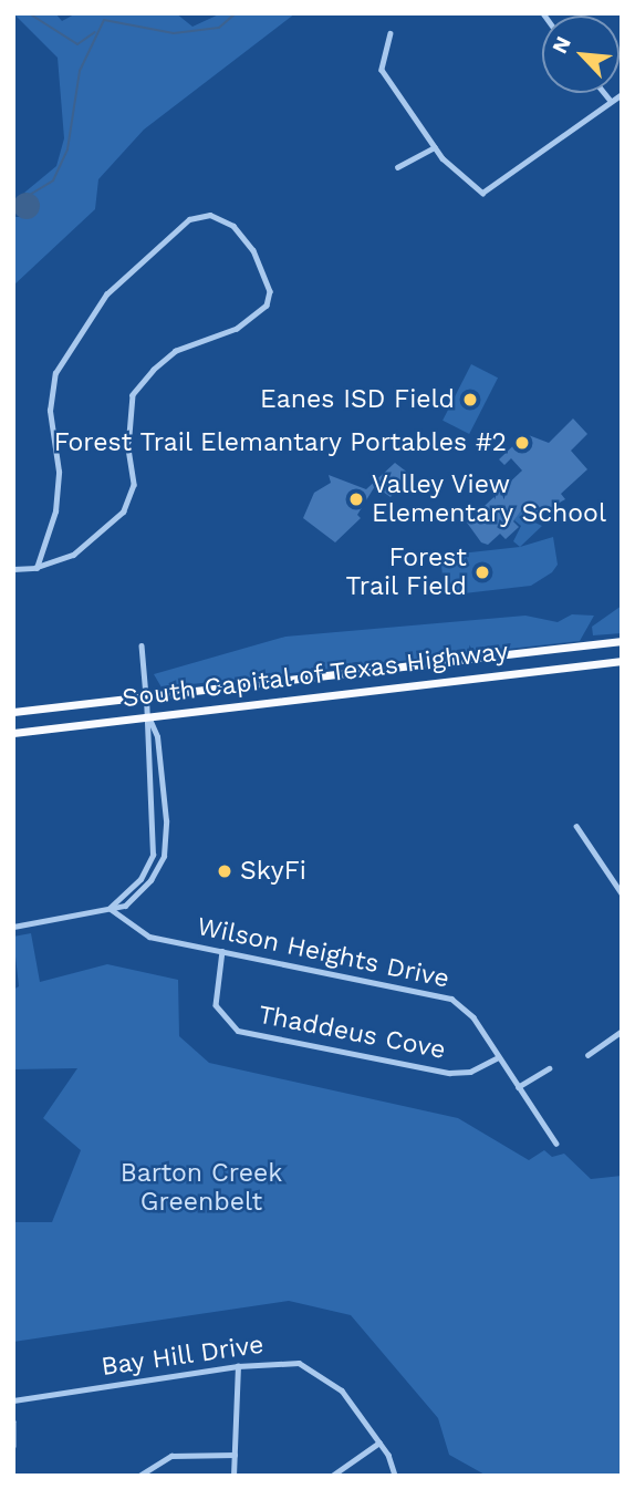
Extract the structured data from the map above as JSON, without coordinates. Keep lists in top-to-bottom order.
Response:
{
  "streets": {
    "highway": ["South Capital of Texas Highway"],
    "street": ["Wilson Heights Drive", "Thaddeus Cove", "Bay Hill Drive"]
  },
  "crossings": [
    ["Wilson Heights Drive", "Thaddeus Cove"]
  ],
  "parks": ["Barton Creek Greenbelt"],
  "places": [
    "Eanes ISD Field",
    "Forest Trail Elemantary Portables #2",
    "Valley View Elementary School",
    "Forest Trail Field",
    "SkyFi"
  ],
  "north": "top left"
}
